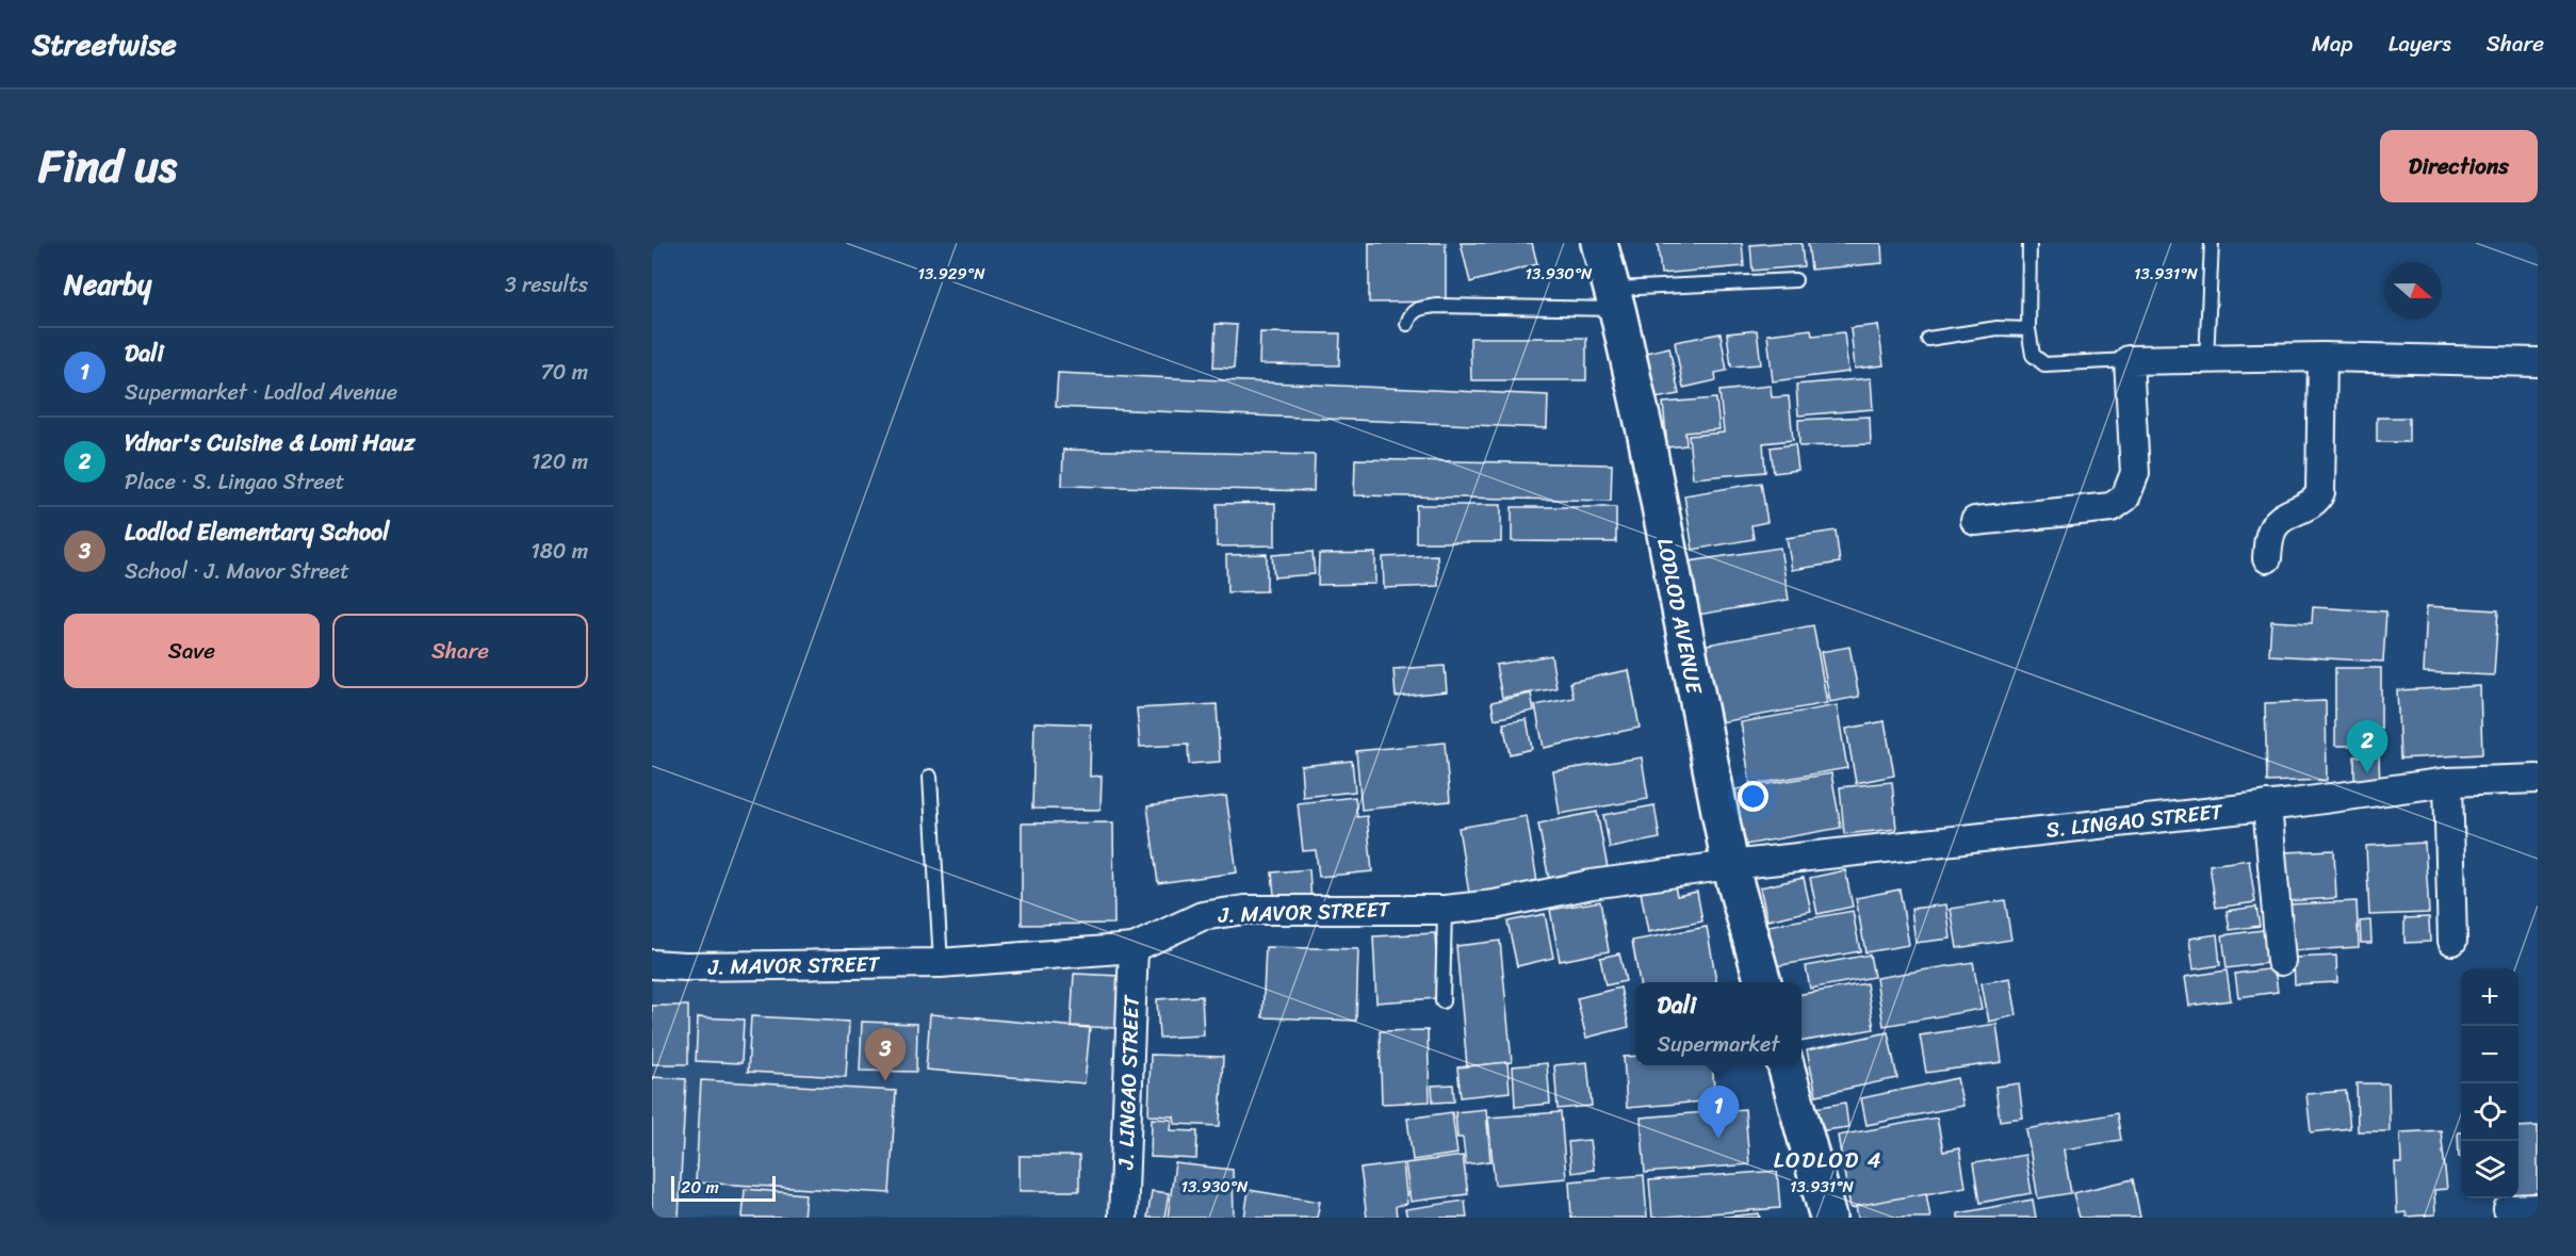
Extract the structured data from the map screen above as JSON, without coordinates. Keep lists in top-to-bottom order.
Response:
{
  "streets": {
    "main road": ["LODLOD AVENUE"],
    "street": ["S. LINGAO STREET", "J. MAVOR STREET", "J. LINGAO STREET"]
  },
  "crossings": [
    ["LODLOD AVENUE", "S. LINGAO STREET"],
    ["LODLOD AVENUE", "J. MAVOR STREET"],
    ["S. LINGAO STREET", "J. MAVOR STREET"],
    ["J. MAVOR STREET", "J. LINGAO STREET"]
  ],
  "districts": ["LODLOD 4"],
  "scale_bar": "20 m",
  "north": "right",
  "page": {
    "header": "Streetwise",
    "nav": ["Map", "Layers", "Share"],
    "title": "Find us",
    "buttons": [
      "Directions",
      ["Save", "Share"]
    ],
    "heading": ["Nearby", "3 results"],
    "list": [
      {
        "mark": "1",
        "name": "Dali",
        "note": "Supermarket · Lodlod Avenue",
        "value": "70 m"
      },
      {
        "mark": "2",
        "name": "Ydnar's Cuisine & Lomi Hauz",
        "note": "Place · S. Lingao Street",
        "value": "120 m"
      },
      {
        "mark": "3",
        "name": "Lodlod Elementary School",
        "note": "School · J. Mavor Street",
        "value": "180 m"
      }
    ],
    "pins": ["2", "3", "1"],
    "map_buttons": ["+", "−"],
    "popup": ["Dali", "Supermarket"],
    "scale": "20 m"
  },
  "coordinates": ["13.929°N", "13.930°N", "13.931°N"]
}
